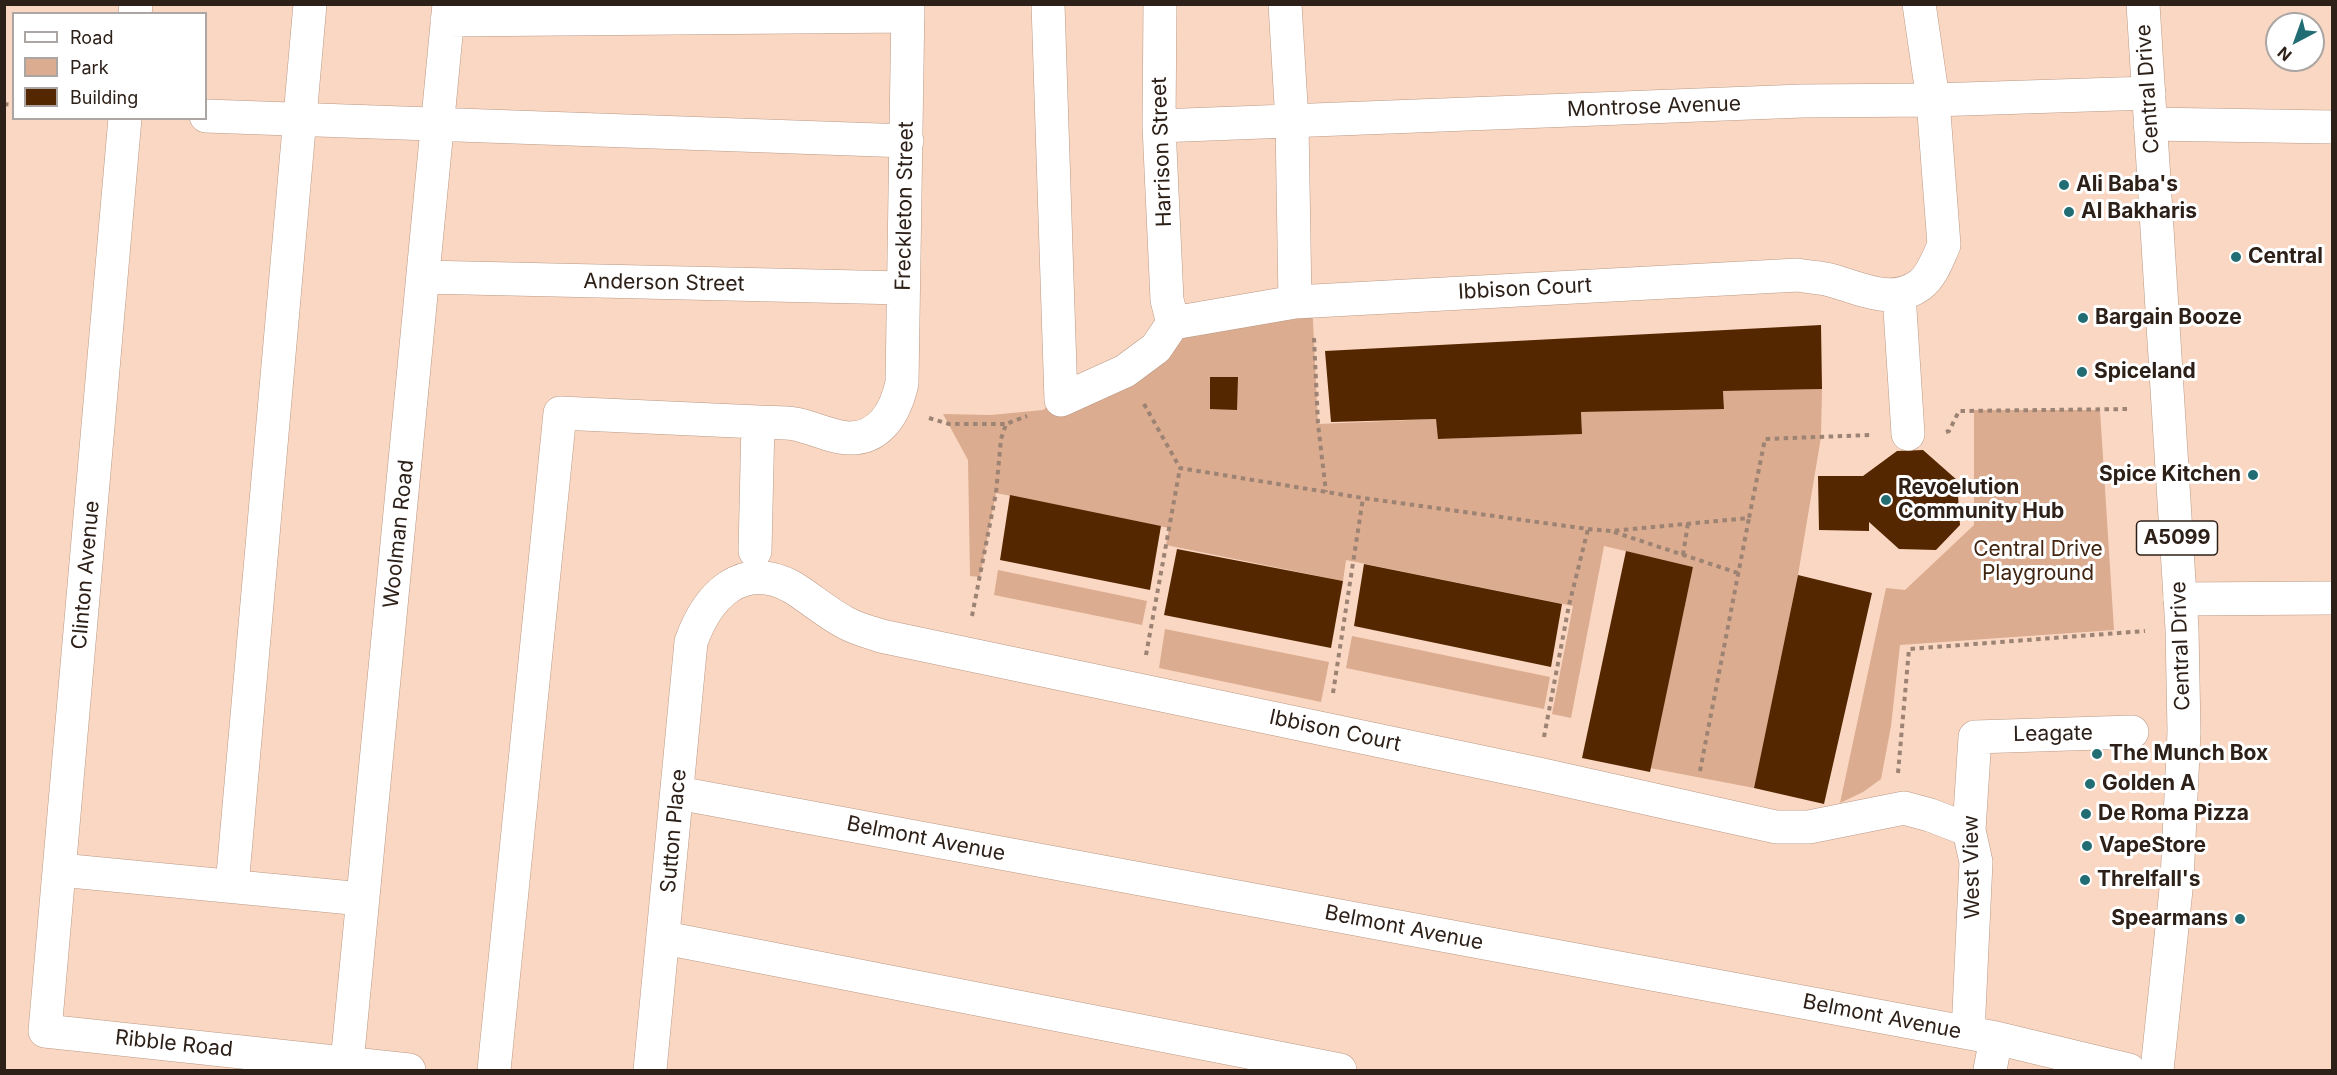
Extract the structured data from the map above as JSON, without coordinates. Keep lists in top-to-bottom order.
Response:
{
  "streets": {
    "street": [
      "Central Drive",
      "Montrose Avenue",
      "Harrison Street",
      "Freckleton Street",
      "Anderson Street",
      "Ibbison Court",
      "Woolman Road",
      "A5099",
      "Clinton Avenue",
      "Leagate",
      "Sutton Place",
      "Belmont Avenue",
      "West View",
      "Ribble Road"
    ]
  },
  "crossings": [
    ["Central Drive", "Montrose Avenue"],
    ["Montrose Avenue", "Harrison Street"],
    ["Harrison Street", "Ibbison Court"],
    ["Freckleton Street", "Anderson Street"],
    ["Anderson Street", "Woolman Road"],
    ["Ibbison Court", "Sutton Place"],
    ["Ibbison Court", "West View"],
    ["Woolman Road", "Ribble Road"],
    ["Clinton Avenue", "Ribble Road"],
    ["Leagate", "West View"],
    ["Sutton Place", "Belmont Avenue"],
    ["Belmont Avenue", "West View"]
  ],
  "parks": ["Central Drive Playground"],
  "places": [
    "Ali Baba's",
    "Al Bakharis",
    "Central",
    "Bargain Booze",
    "Spiceland",
    "Spice Kitchen",
    "Revoelution Community Hub",
    "The Munch Box",
    "Golden A",
    "De Roma Pizza",
    "VapeStore",
    "Threlfall's",
    "Spearmans"
  ],
  "legend": ["Road", "Park", "Building"],
  "north": "bottom left"
}
